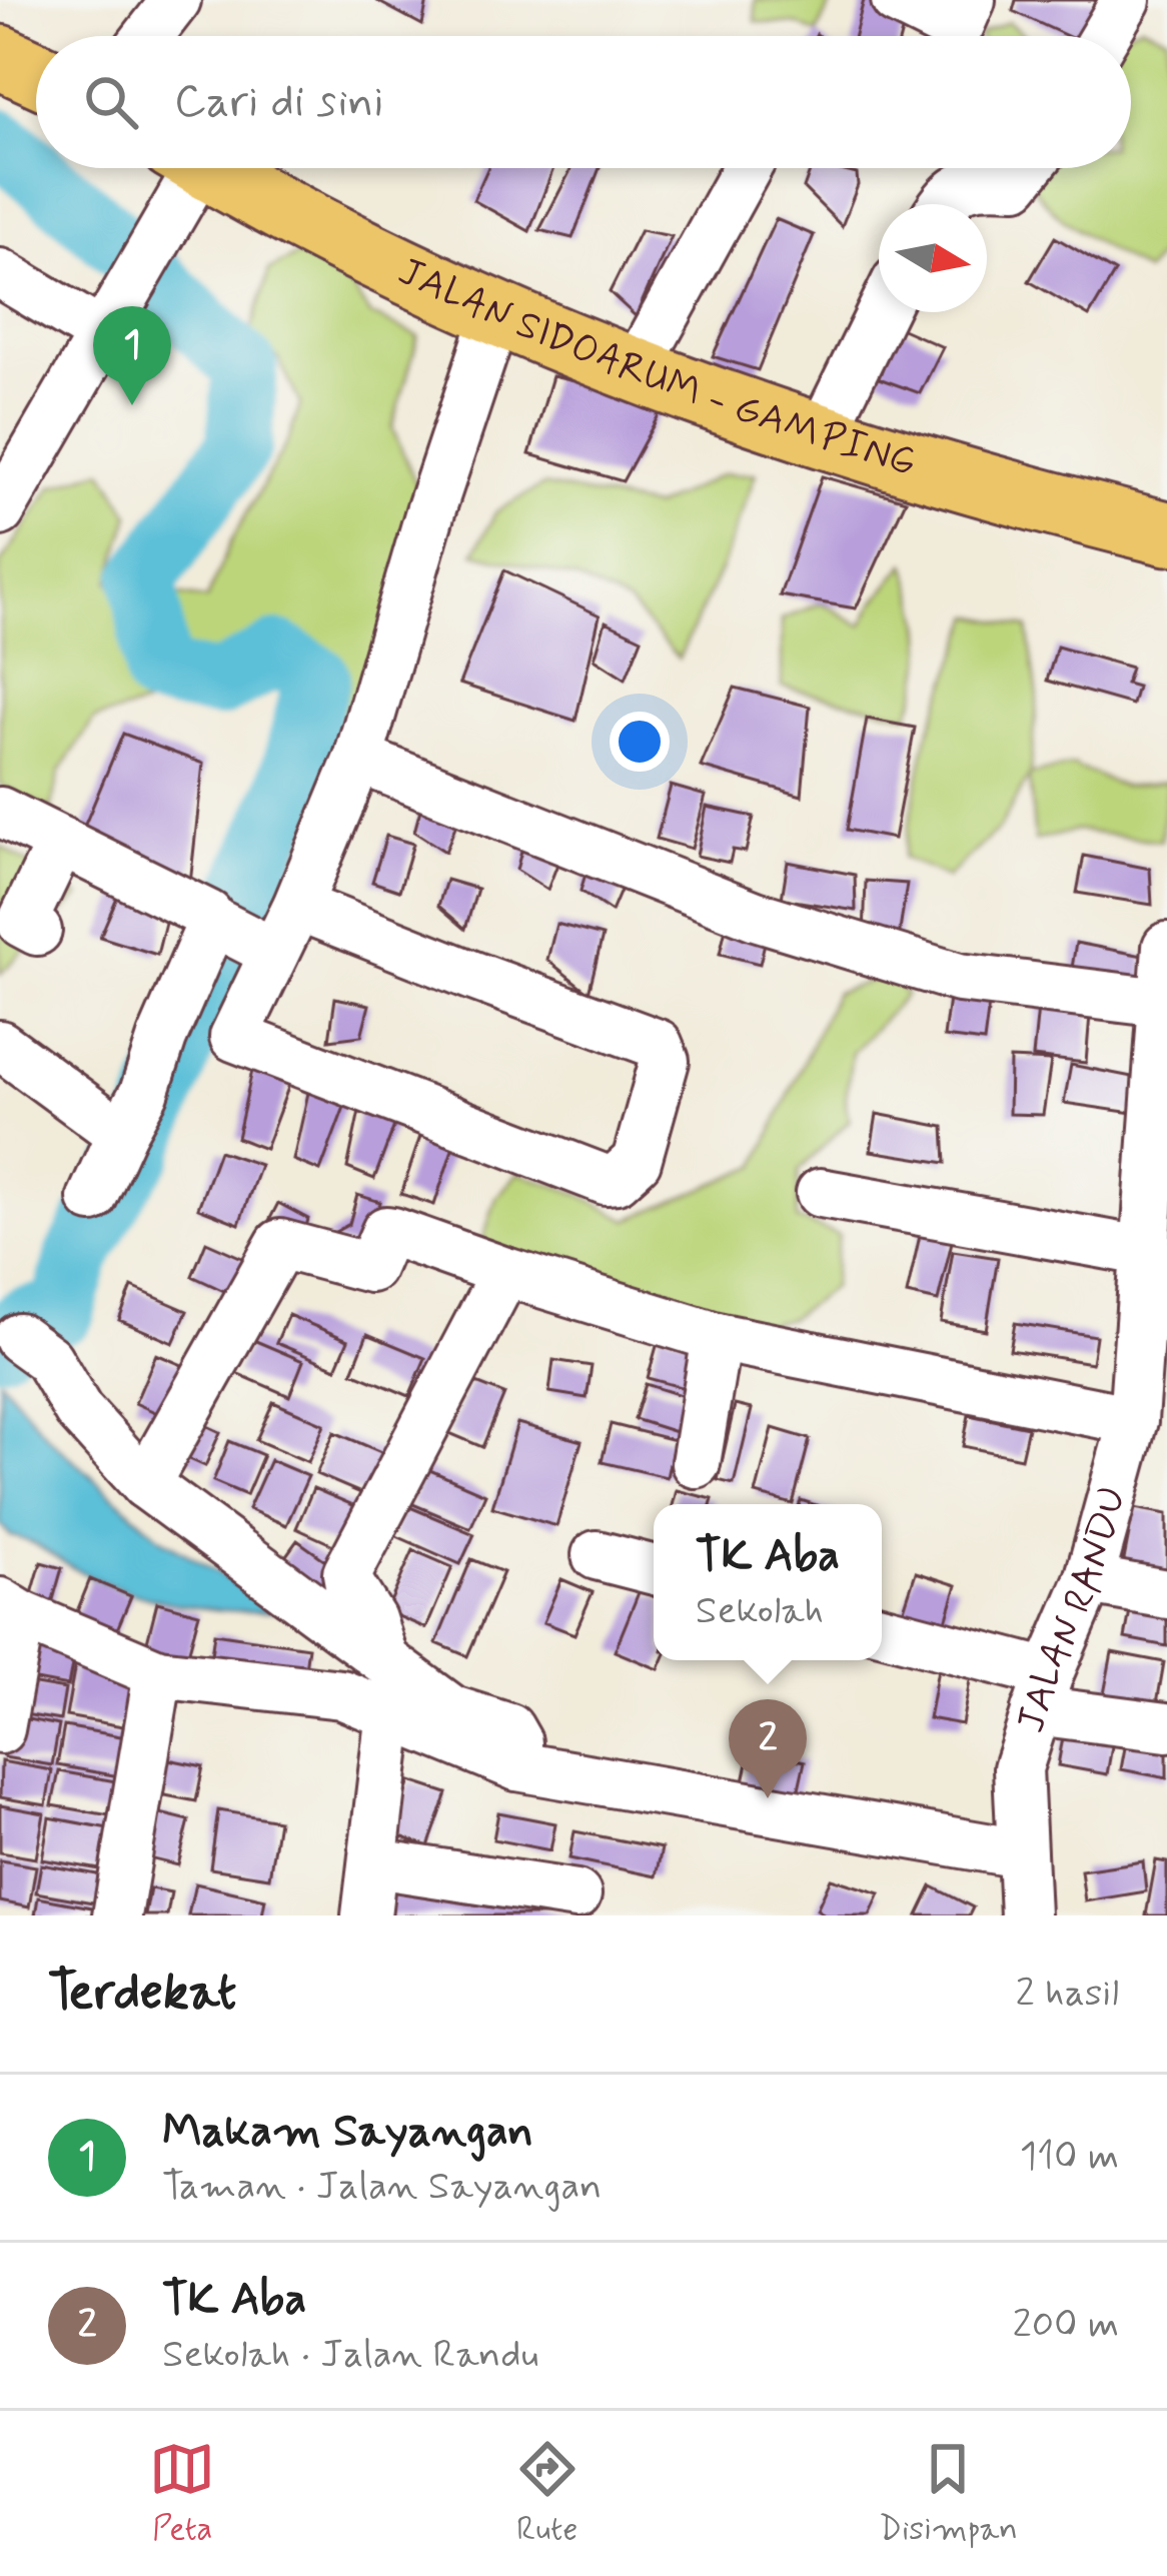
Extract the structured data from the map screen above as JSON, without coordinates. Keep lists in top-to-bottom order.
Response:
{
  "streets": {
    "main road": ["JALAN SIDOARUM - GAMPING"],
    "street": ["JALAN RANDU"]
  },
  "north": "right",
  "page": {
    "search": "Cari di sini",
    "pins": ["1", "2"],
    "popup": ["TK Aba", "Sekolah"],
    "heading": ["Terdekat", "2 hasil"],
    "list": [
      {
        "mark": "1",
        "name": "Makam Sayangan",
        "note": "Taman · Jalan Sayangan",
        "value": "110 m"
      },
      {
        "mark": "2",
        "name": "TK Aba",
        "note": "Sekolah · Jalan Randu",
        "value": "200 m"
      }
    ],
    "nav": ["Peta", "Rute", "Disimpan"]
  }
}
